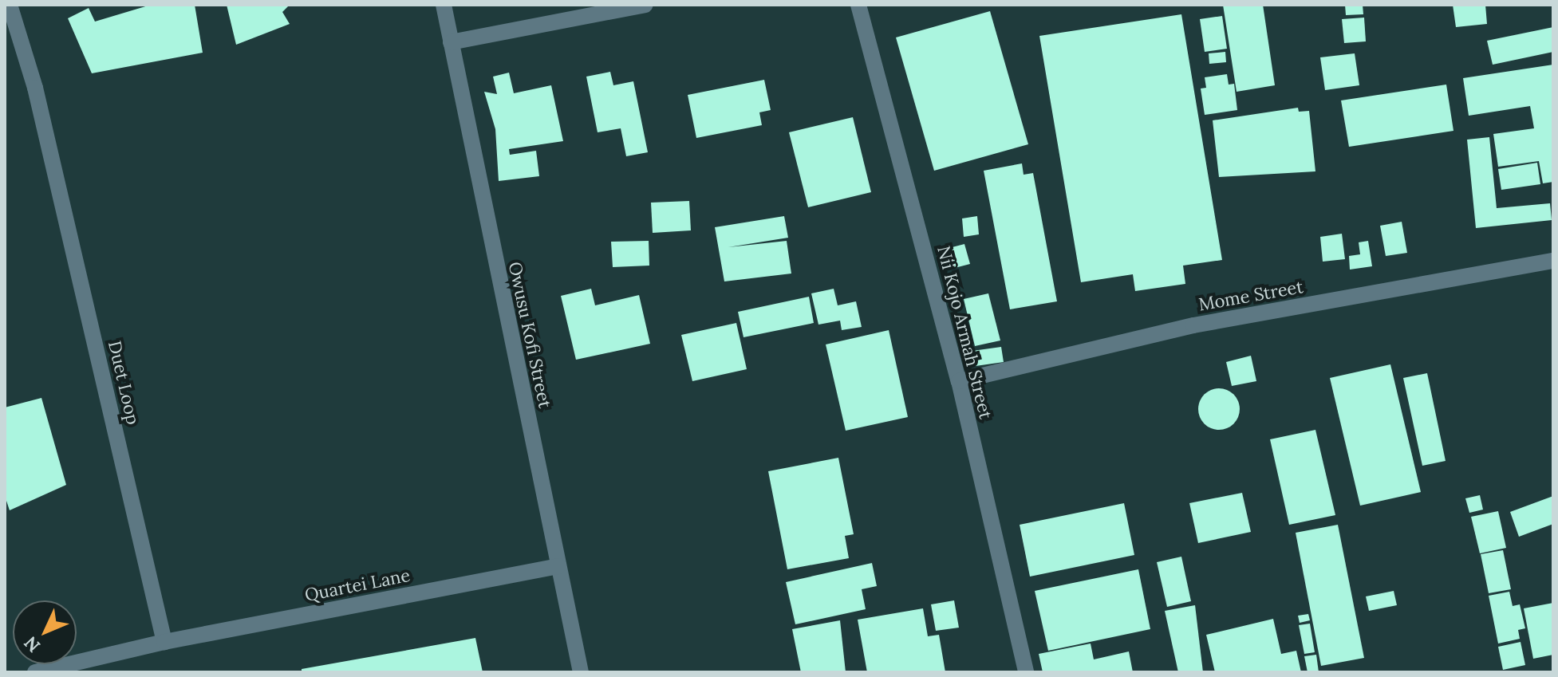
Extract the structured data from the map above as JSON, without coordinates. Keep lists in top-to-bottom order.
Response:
{
  "streets": {
    "street": [
      "Mome Street",
      "Nii Kojo Armah Street",
      "Owusu Kofi Street",
      "Duet Loop",
      "Quartei Lane"
    ]
  },
  "crossings": [
    ["Mome Street", "Nii Kojo Armah Street"],
    ["Owusu Kofi Street", "Quartei Lane"],
    ["Duet Loop", "Quartei Lane"]
  ],
  "north": "bottom left"
}
